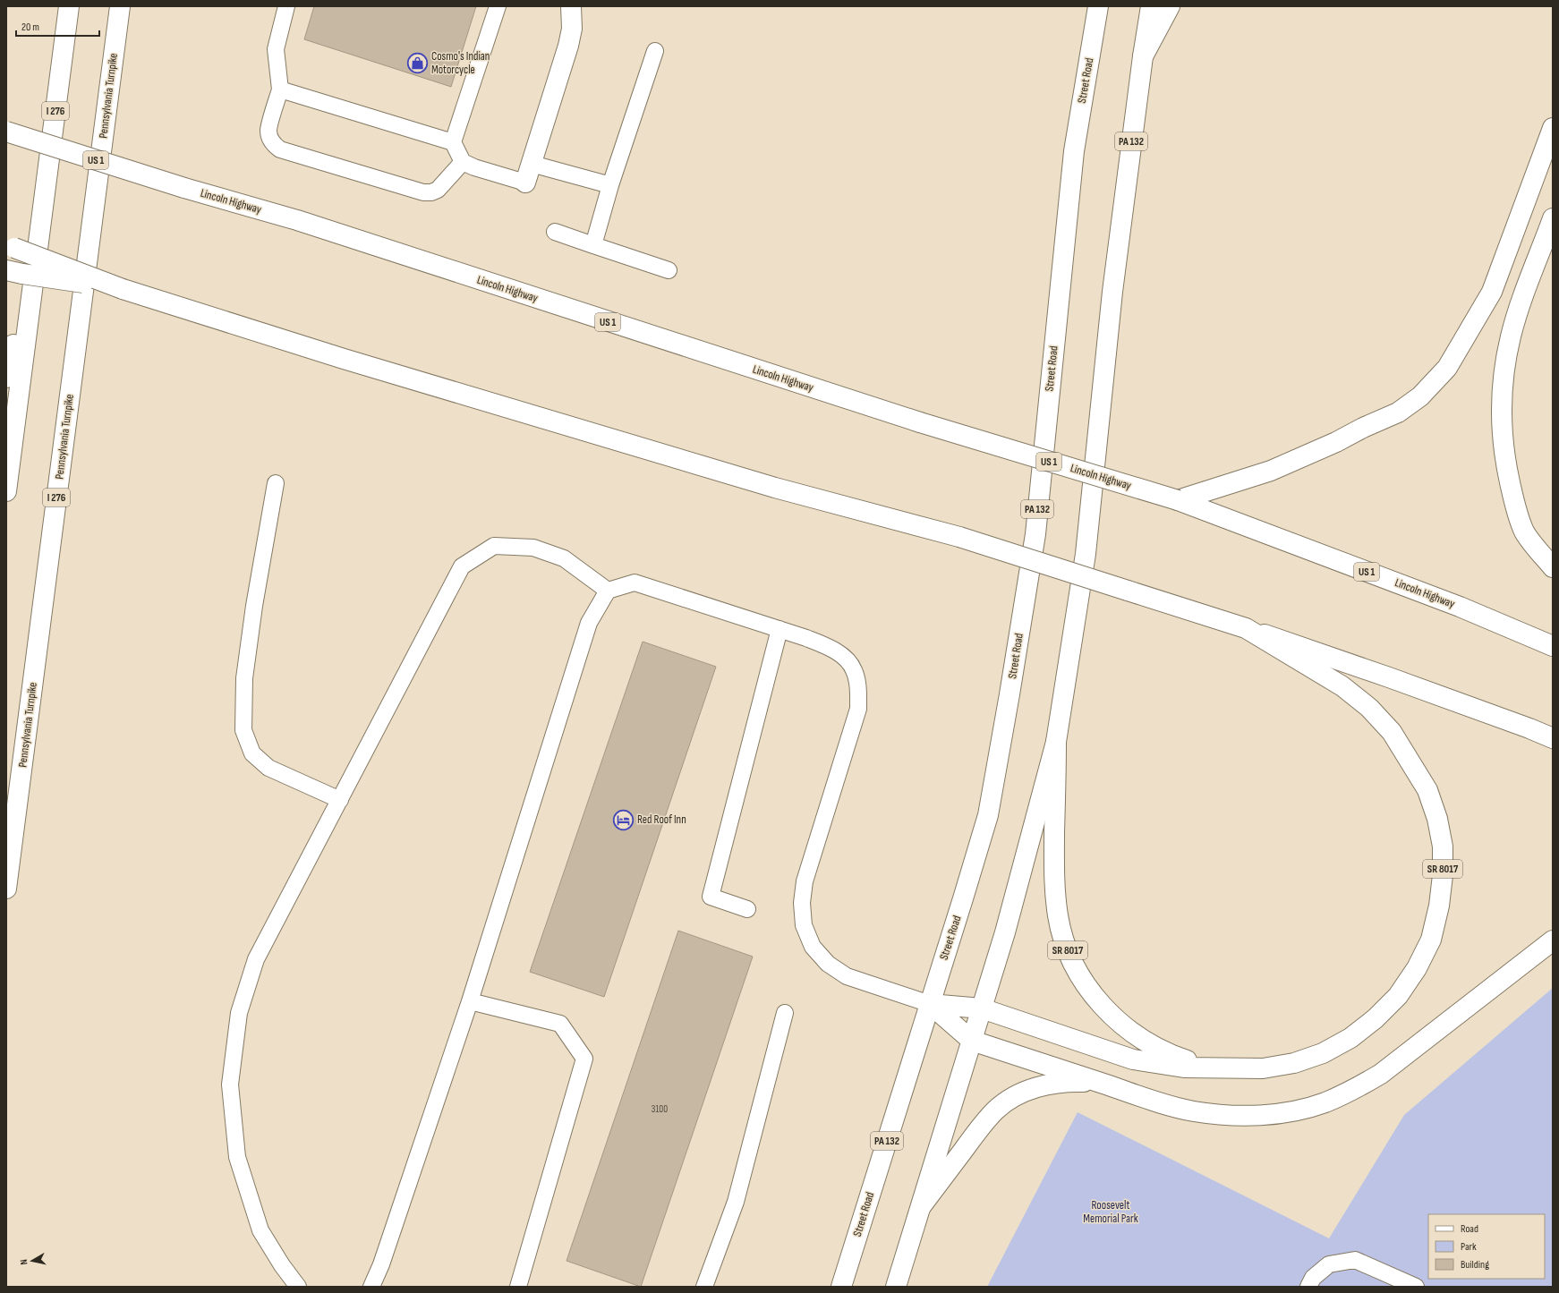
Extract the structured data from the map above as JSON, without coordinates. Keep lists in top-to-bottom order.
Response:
{
  "streets": {
    "main road": [
      "Street Road",
      "Pennsylvania Turnpike",
      "I 276",
      "PA 132",
      "US 1",
      "Lincoln Highway",
      "SR 8017"
    ]
  },
  "crossings": [
    ["PA 132", "SR 8017"]
  ],
  "parks": ["Roosevelt Memorial Park"],
  "places": {
    "shop": ["Cosmo's Indian Motorcycle"],
    "hotel": ["Red Roof Inn"]
  },
  "house_numbers": ["3100"],
  "legend": ["Road", "Park", "Building"],
  "scale_bar": "20 m",
  "north": "left"
}
